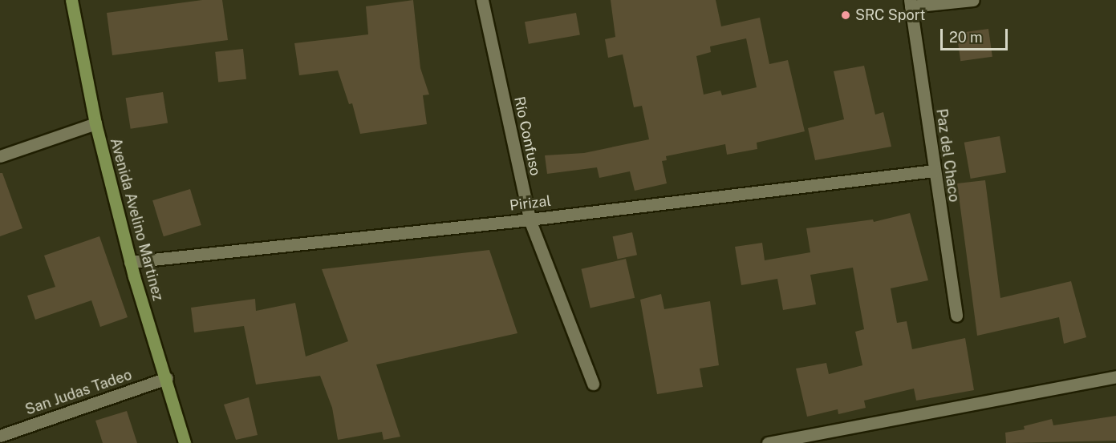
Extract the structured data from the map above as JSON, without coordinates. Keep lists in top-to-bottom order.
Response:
{
  "streets": {
    "main road": ["Avenida Avelino Martinez"],
    "street": [
      "Río Confuso",
      "Paz del Chaco",
      "Pirizal",
      "San Judas Tadeo"
    ]
  },
  "crossings": [
    ["Río Confuso", "Pirizal"],
    ["Paz del Chaco", "Pirizal"],
    ["Pirizal", "Avenida Avelino Martinez"],
    ["Avenida Avelino Martinez", "San Judas Tadeo"]
  ],
  "places": ["SRC Sport"],
  "scale_bar": "20 m"
}
